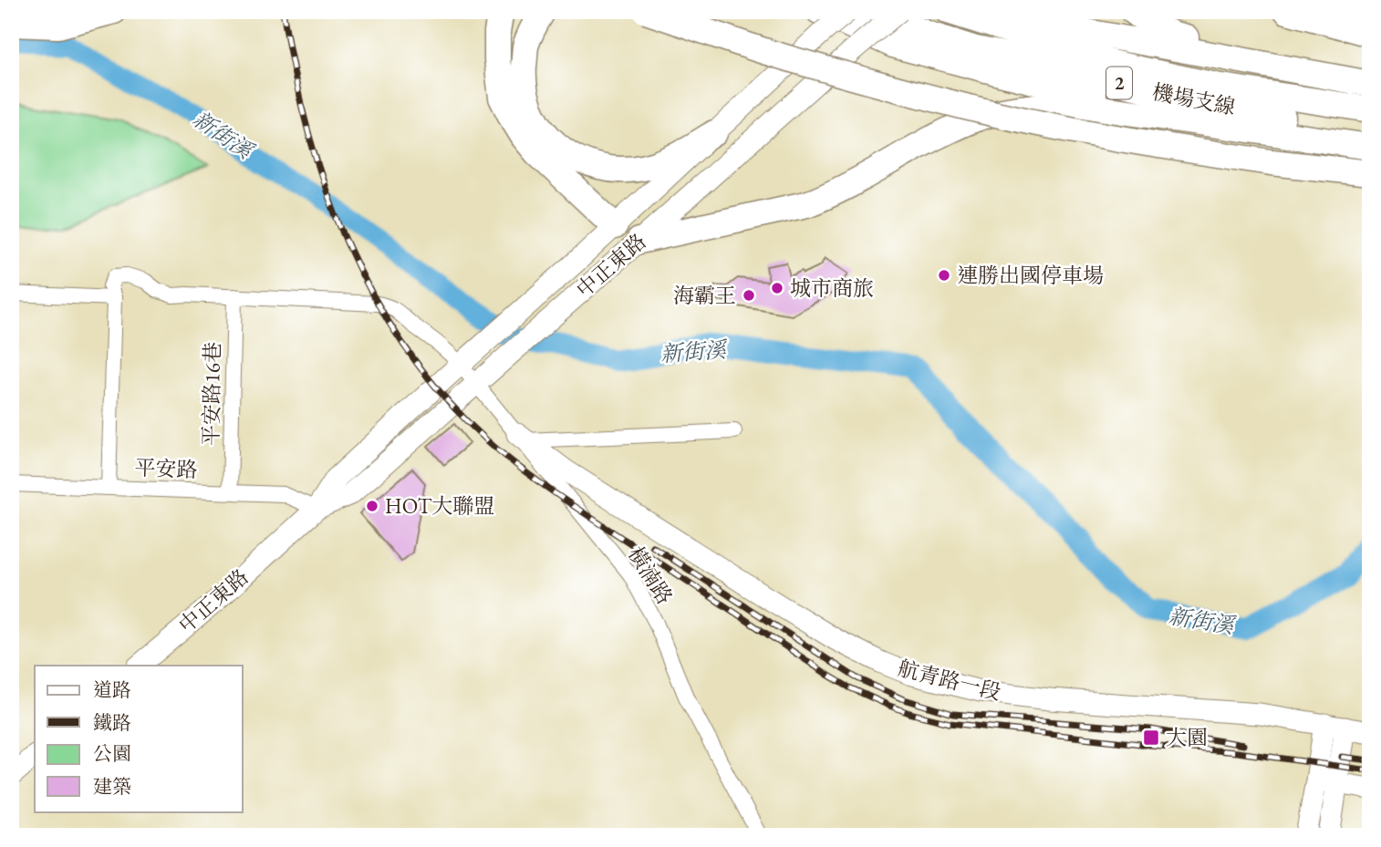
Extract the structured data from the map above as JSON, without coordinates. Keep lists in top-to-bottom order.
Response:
{
  "streets": {
    "highway": ["2", "機場支線"],
    "main road": ["中正東路", "航青路一段"],
    "street": ["平安路16巷", "平安路", "橫湳路"]
  },
  "crossings": [
    ["中正東路", "平安路"],
    ["中正東路", "橫湳路"],
    ["平安路16巷", "平安路"],
    ["平安路16巷", "橫湳路"],
    ["橫湳路", "航青路一段"]
  ],
  "water": ["新街溪"],
  "places": {
    "other": [
      "連勝出國停車場",
      "城市商旅",
      "海霸王",
      "HOT大聯盟"
    ],
    "transit": ["大園"]
  },
  "legend": [
    "道路",
    "鐵路",
    "公園",
    "建築"
  ]
}
